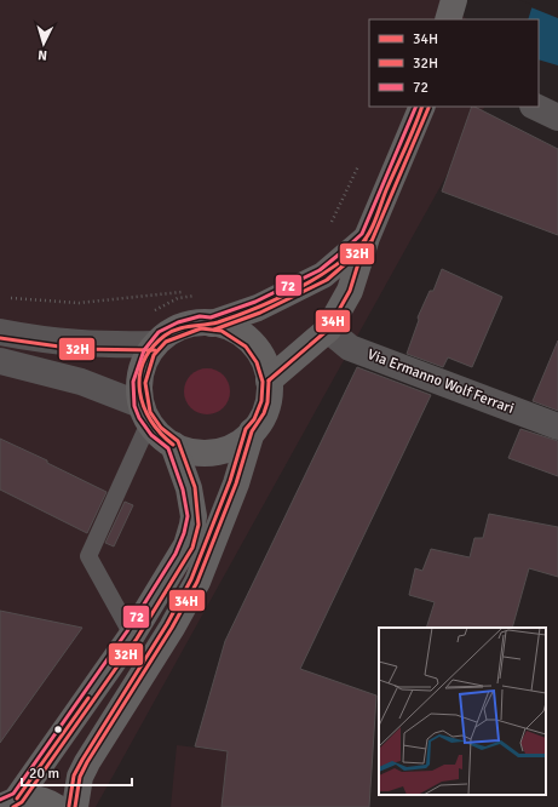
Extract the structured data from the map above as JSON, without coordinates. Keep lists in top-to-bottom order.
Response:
{
  "streets": {
    "street": ["Via Ermanno Wolf Ferrari"]
  },
  "lines": ["transit line 34H", "transit line 72", "transit line 32H"],
  "legend": ["34H", "32H", "72"],
  "scale_bar": "20 m",
  "north": "bottom"
}
